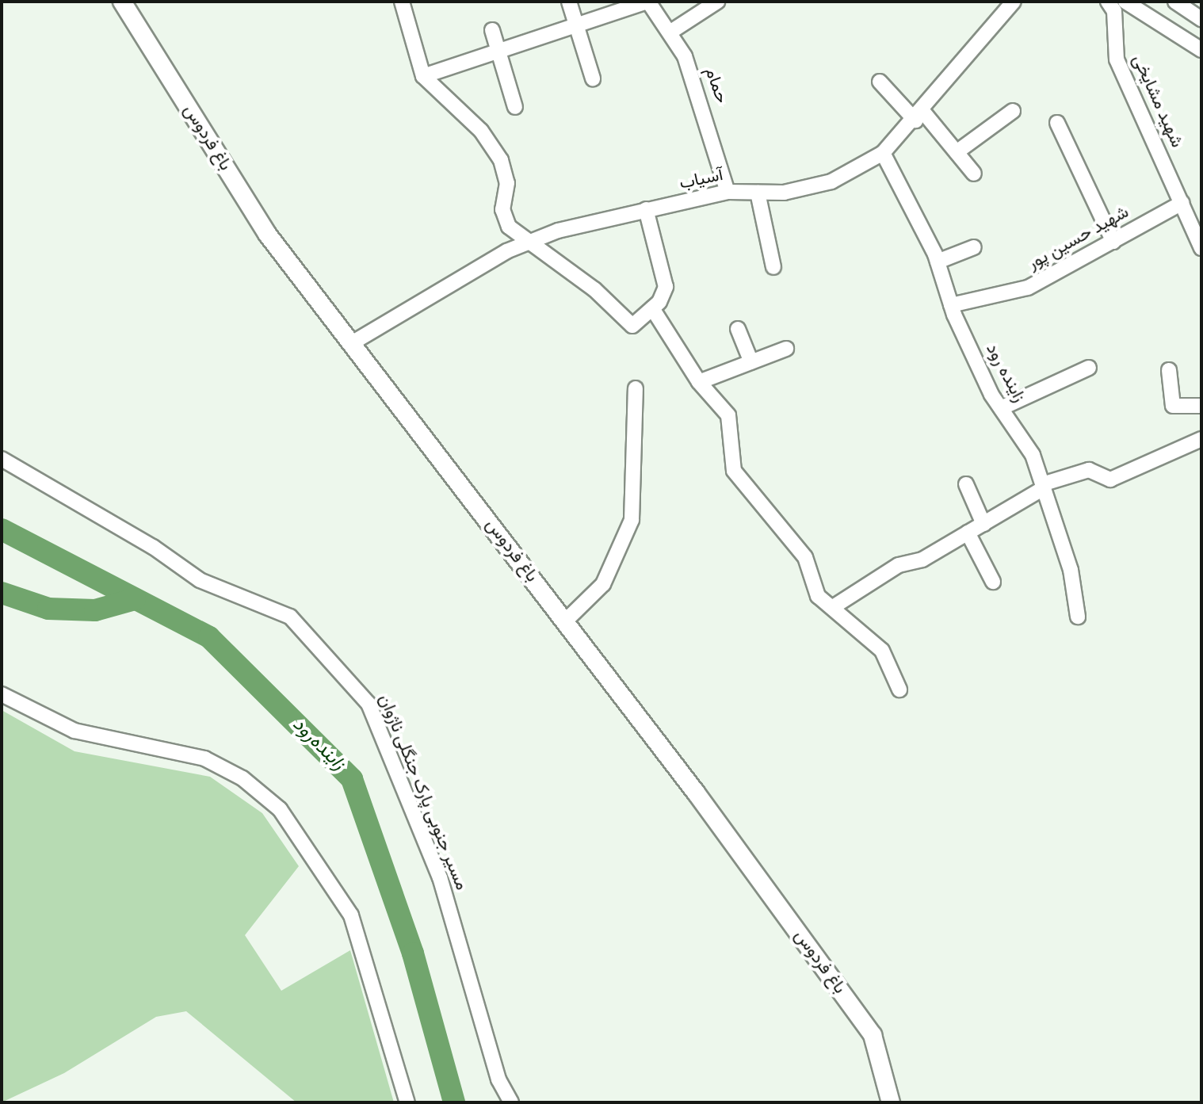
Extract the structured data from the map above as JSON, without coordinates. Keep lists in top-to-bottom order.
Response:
{
  "streets": {
    "street": [
      "حمام",
      "شهید مشایخی",
      "باغ فردوس",
      "آسیاب",
      "شهید حسین پور",
      "زاینده رود",
      "مسیر جنوبی پارک جنگلی ناژوان"
    ]
  },
  "crossings": [
    ["حمام", "آسیاب"],
    ["شهید مشایخی", "شهید حسین پور"],
    ["باغ فردوس", "آسیاب"],
    ["آسیاب", "زاینده رود"],
    ["شهید حسین پور", "زاینده رود"]
  ],
  "water": ["زاینده‌رود"]
}
